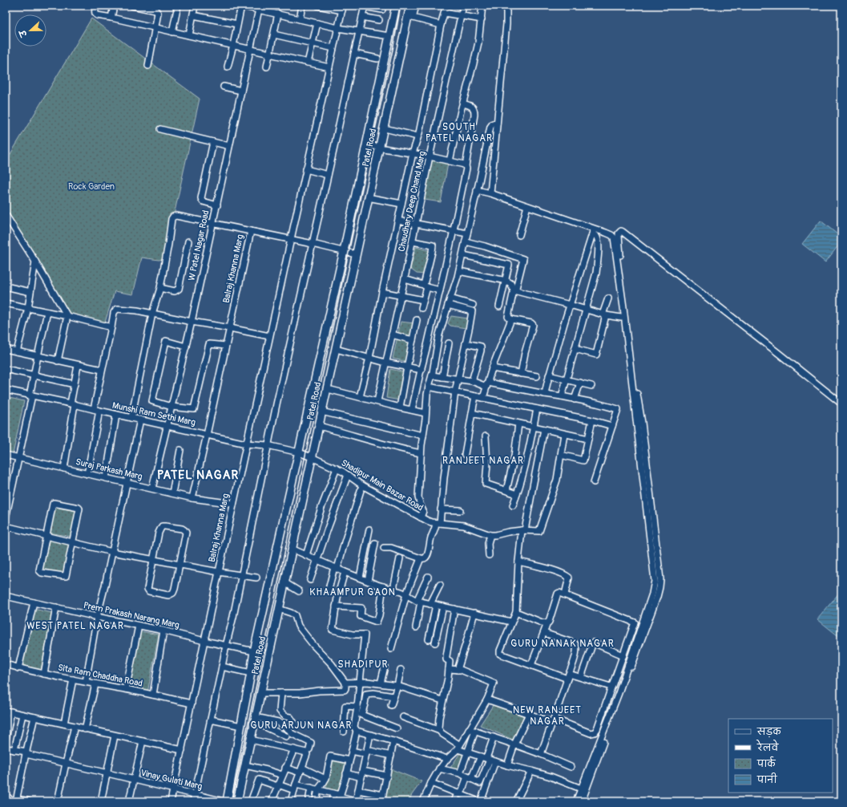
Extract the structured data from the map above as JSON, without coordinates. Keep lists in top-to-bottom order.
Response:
{
  "streets": {
    "main road": ["Patel Road"],
    "street": [
      "Chaudhary Deep Chand Marg",
      "W Patel Nagar Road",
      "Balraj Khanna Marg",
      "Munshi Ram Sethi Marg",
      "Suraj Parkash Marg",
      "Shadipur Main Bazar Road",
      "Prem Prakash Narang Marg",
      "Sita Ram Chaddha Road",
      "Vinay Gulati Marg"
    ]
  },
  "crossings": [
    ["Patel Road", "Munshi Ram Sethi Marg"],
    ["Patel Road", "Shadipur Main Bazar Road"],
    ["Patel Road", "Prem Prakash Narang Marg"],
    ["W Patel Nagar Road", "Munshi Ram Sethi Marg"],
    ["W Patel Nagar Road", "Suraj Parkash Marg"],
    ["Balraj Khanna Marg", "Munshi Ram Sethi Marg"],
    ["Balraj Khanna Marg", "Suraj Parkash Marg"],
    ["Balraj Khanna Marg", "Prem Prakash Narang Marg"],
    ["Balraj Khanna Marg", "Sita Ram Chaddha Road"],
    ["Balraj Khanna Marg", "Vinay Gulati Marg"],
    ["Munshi Ram Sethi Marg", "Shadipur Main Bazar Road"]
  ],
  "districts": [
    "SOUTH PATEL NAGAR",
    "RANJEET NAGAR",
    "PATEL NAGAR",
    "KHAAMPUR GAON",
    "WEST PATEL NAGAR",
    "GURU NANAK NAGAR",
    "SHADIPUR",
    "NEW RANJEET NAGAR",
    "GURU ARJUN NAGAR"
  ],
  "parks": ["Rock Garden"],
  "legend": [
    "सड़क",
    "रेलवे",
    "पार्क",
    "पानी"
  ],
  "north": "left"
}
